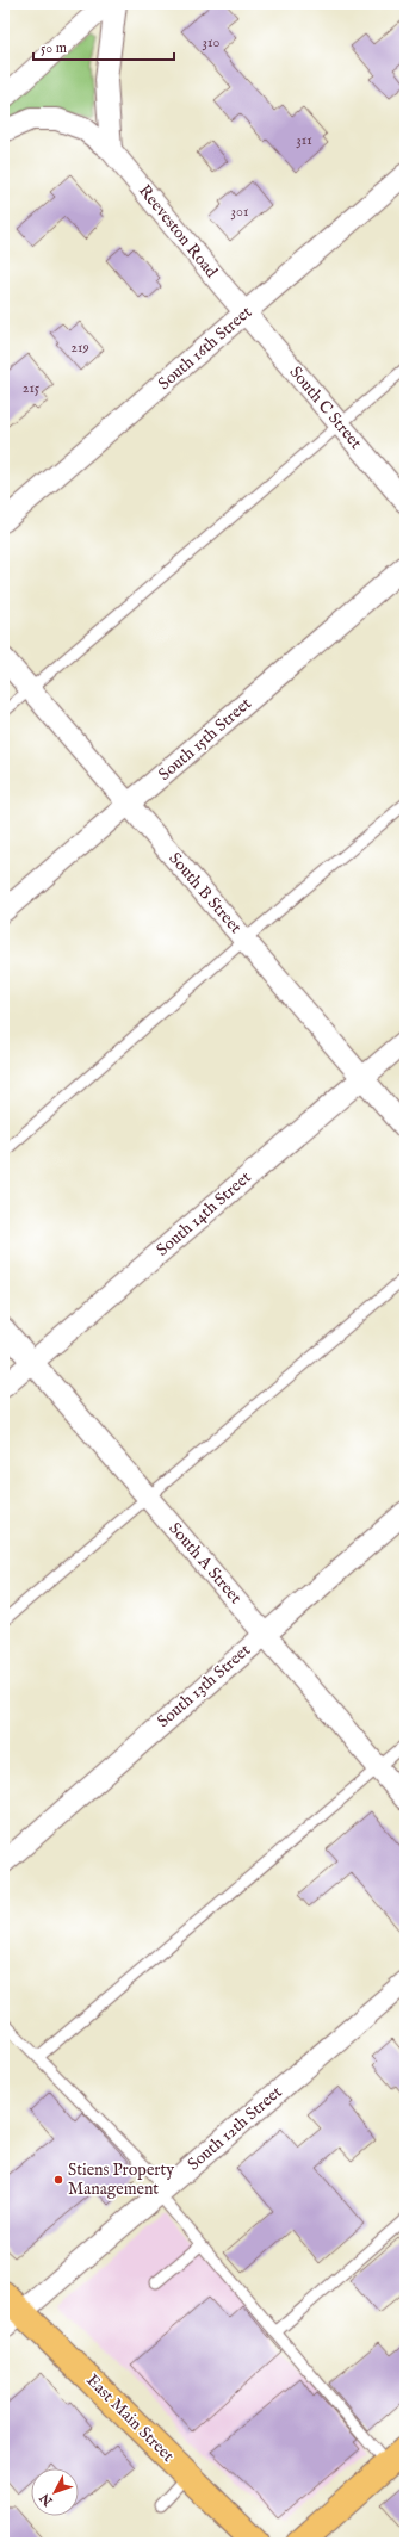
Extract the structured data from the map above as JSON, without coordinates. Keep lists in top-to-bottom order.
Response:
{
  "streets": {
    "main road": ["East Main Street"],
    "street": [
      "Reeveston Road",
      "South 16th Street",
      "South C Street",
      "South 15th Street",
      "South B Street",
      "South 14th Street",
      "South A Street",
      "South 13th Street",
      "South 12th Street"
    ]
  },
  "crossings": [
    ["Reeveston Road", "South 16th Street"],
    ["Reeveston Road", "South C Street"],
    ["South 16th Street", "South C Street"],
    ["South 15th Street", "South B Street"],
    ["South B Street", "South 14th Street"],
    ["South 14th Street", "South A Street"],
    ["South A Street", "South 13th Street"],
    ["South 12th Street", "East Main Street"]
  ],
  "places": ["Stiens Property Management"],
  "house_numbers": [
    "310",
    "311",
    "301",
    "219",
    "215"
  ],
  "scale_bar": "50 m",
  "north": "bottom left"
}
